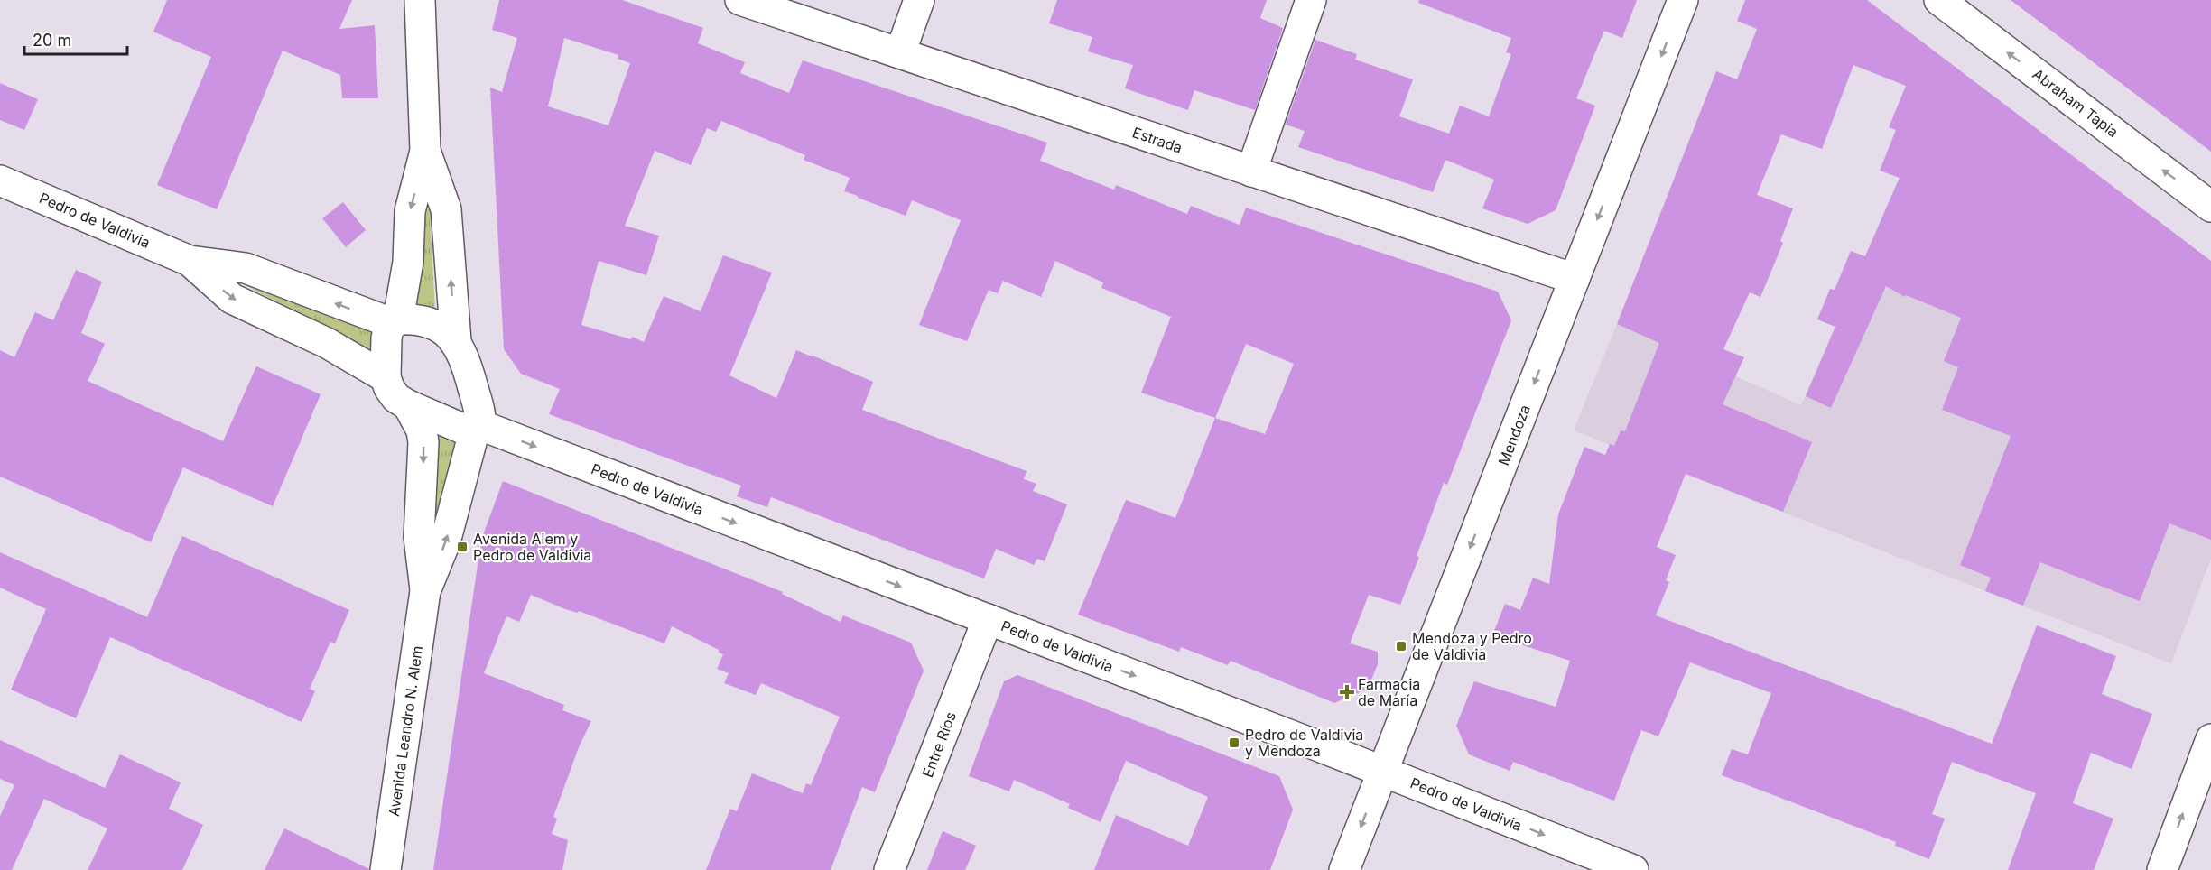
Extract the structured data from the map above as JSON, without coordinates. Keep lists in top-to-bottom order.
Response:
{
  "streets": {
    "street": [
      "Abraham Tapia",
      "Estrada",
      "Pedro de Valdivia",
      "Mendoza",
      "Avenida Leandro N. Alem",
      "Entre Ríos"
    ]
  },
  "crossings": [
    ["Estrada", "Mendoza"],
    ["Pedro de Valdivia", "Mendoza"],
    ["Pedro de Valdivia", "Avenida Leandro N. Alem"],
    ["Pedro de Valdivia", "Entre Ríos"]
  ],
  "one_way": ["Abraham Tapia", "Mendoza"],
  "places": {
    "transit": ["Avenida Alem y Pedro de Valdivia", "Mendoza y Pedro de Valdivia", "Pedro de Valdivia y Mendoza"],
    "health": ["Farmacia de María"]
  },
  "scale_bar": "20 m"
}
